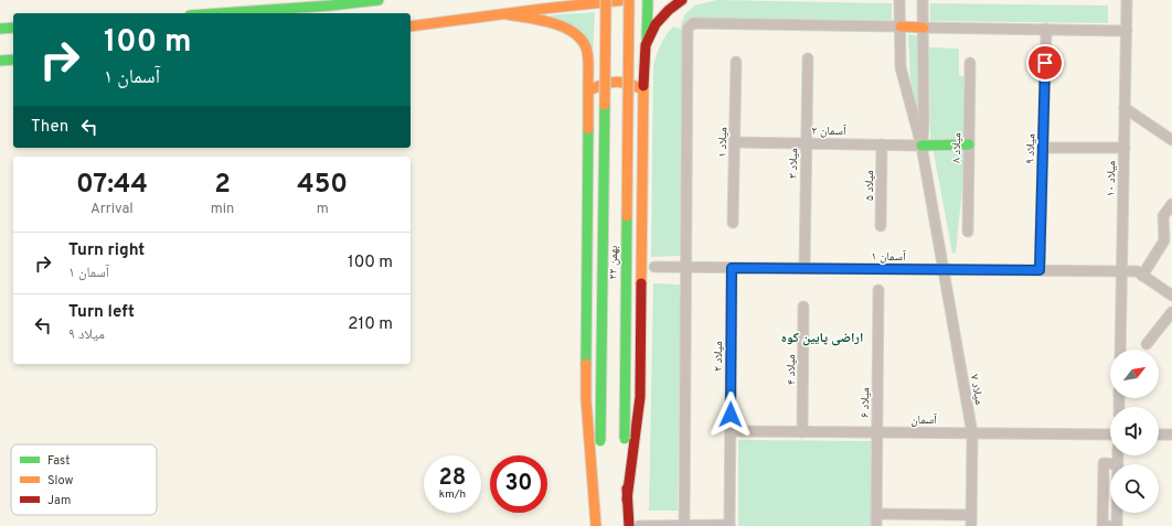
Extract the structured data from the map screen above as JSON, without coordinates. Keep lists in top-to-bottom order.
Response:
{
  "streets": {
    "main road": ["۲۲ بهمن"],
    "street": [
      "آسمان ۲",
      "میلاد ۱",
      "میلاد ۸",
      "میلاد ۹",
      "میلاد ۳",
      "میلاد ۱۰",
      "میلاد ۵",
      "آسمان ۱",
      "میلاد ۲",
      "میلاد ۴",
      "میلاد ۷",
      "میلاد ۶",
      "آسمان"
    ]
  },
  "crossings": [
    ["آسمان ۲", "میلاد ۱"],
    ["آسمان ۲", "میلاد ۳"],
    ["آسمان ۲", "میلاد ۵"],
    ["میلاد ۹", "آسمان ۱"],
    ["میلاد ۳", "آسمان ۱"],
    ["میلاد ۱۰", "آسمان ۱"],
    ["آسمان ۱", "میلاد ۲"],
    ["آسمان ۱", "میلاد ۷"],
    ["میلاد ۲", "آسمان"],
    ["میلاد ۴", "آسمان"],
    ["میلاد ۷", "آسمان"],
    ["میلاد ۶", "آسمان"]
  ],
  "districts": ["اراضی پایین کوه"],
  "legend": ["Fast", "Slow", "Jam"],
  "north": "top right",
  "page": {
    "turn": ["100 m", "آسمان ۱"],
    "then": "Then",
    "eta": [
      "07:44",
      "Arrival",
      "2",
      "min",
      "450",
      "m"
    ],
    "list": [
      {
        "name": "Turn right",
        "note": "آسمان ۱",
        "value": "100 m"
      },
      {
        "name": "Turn left",
        "note": "میلاد ۹",
        "value": "210 m"
      }
    ],
    "speed": "28 km/h",
    "limit": "30"
  }
}
